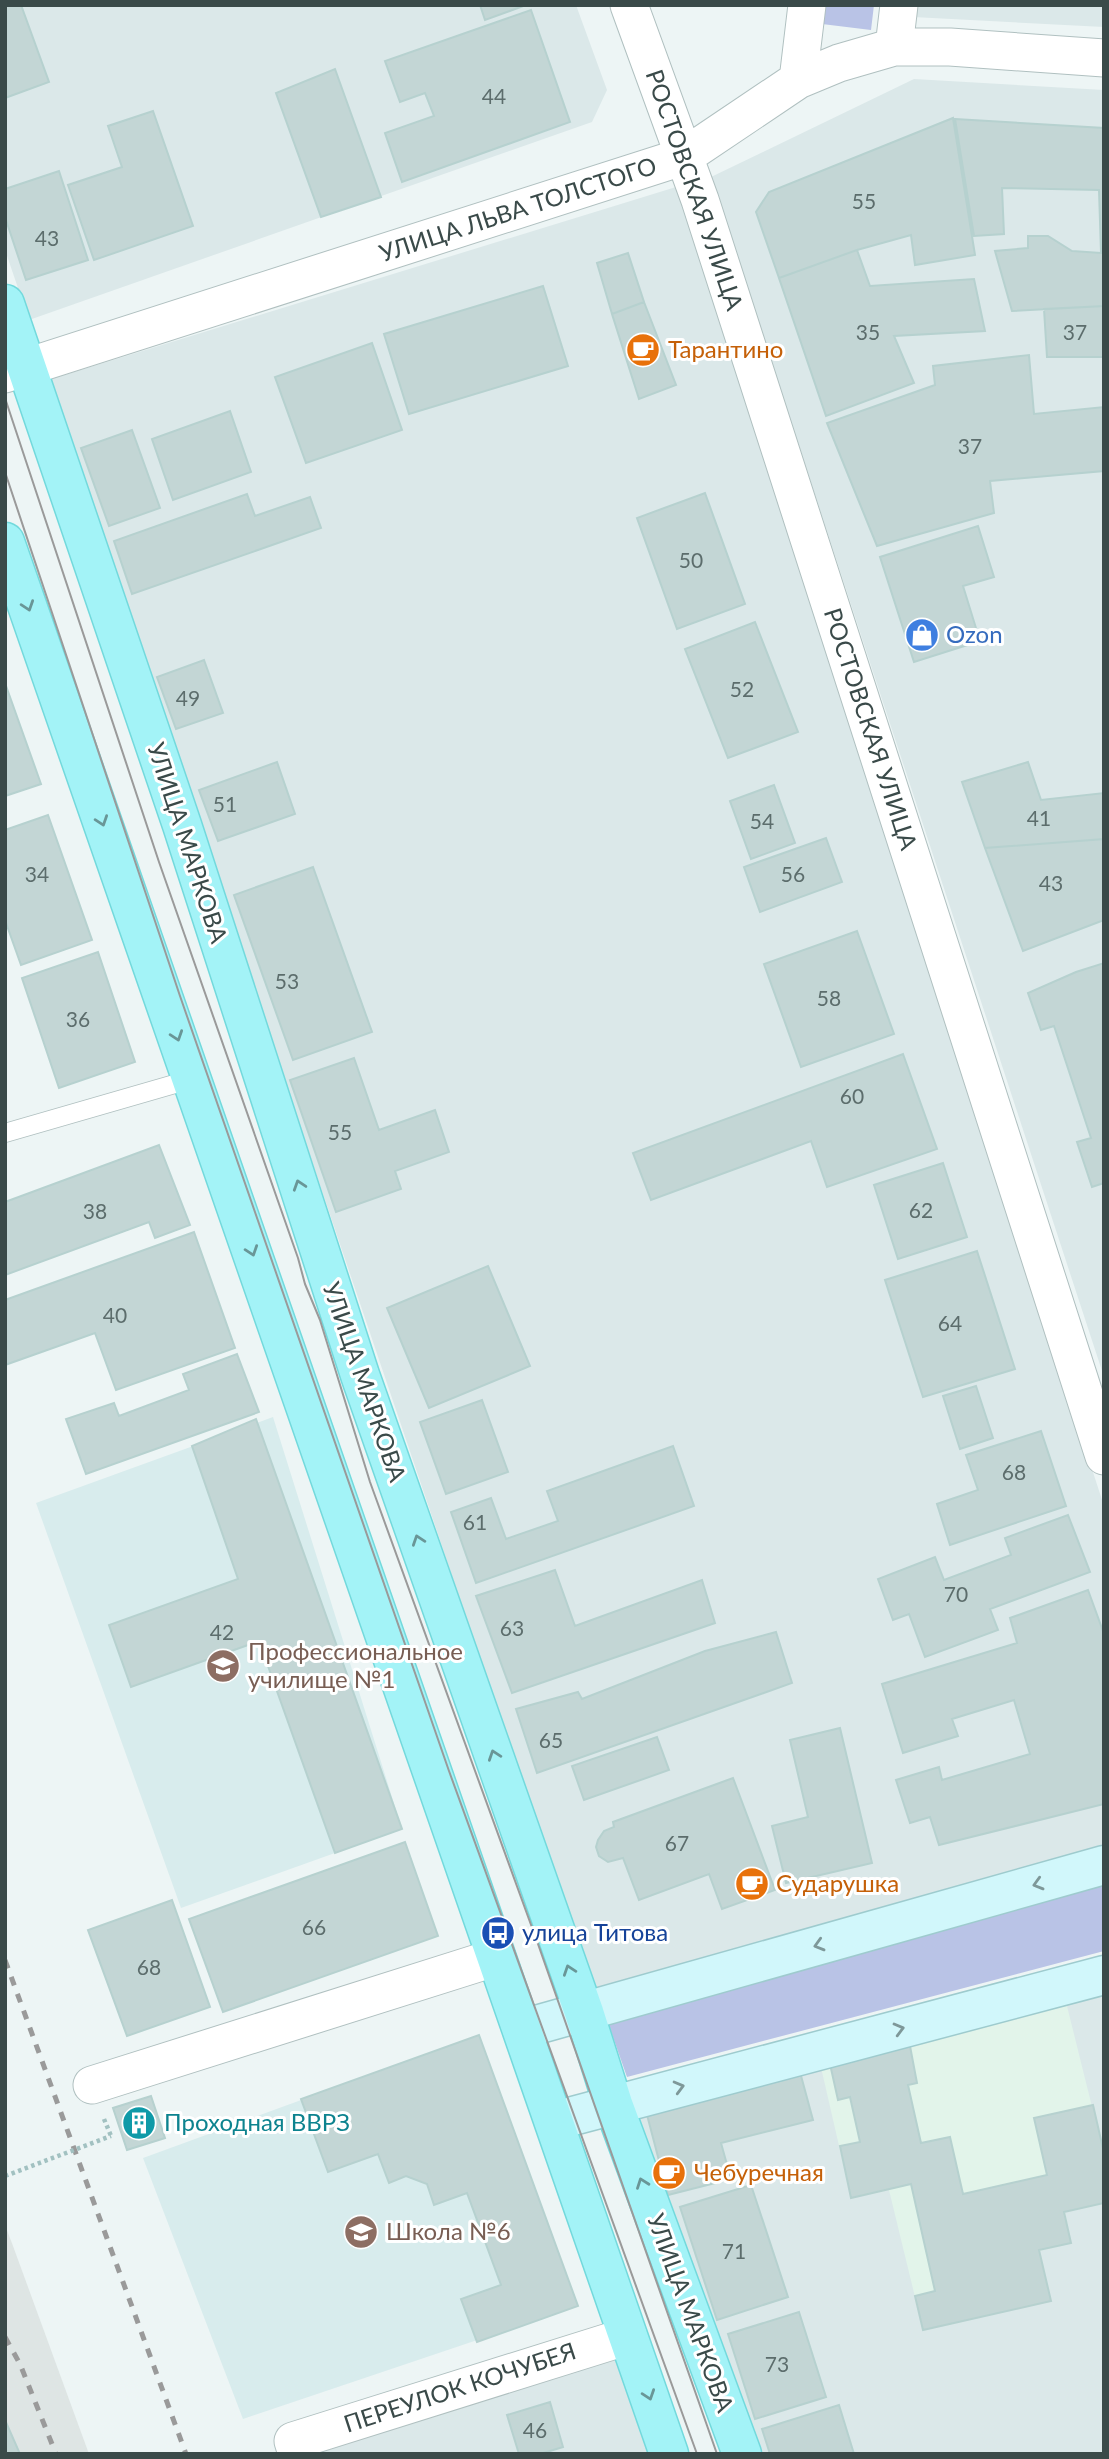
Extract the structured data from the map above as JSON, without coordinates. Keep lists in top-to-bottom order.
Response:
{
  "streets": {
    "main road": ["УЛИЦА МАРКОВА"],
    "street": ["РОСТОВСКАЯ УЛИЦА", "УЛИЦА ЛЬВА ТОЛСТОГО", "ПЕРЕУЛОК КОЧУБЕЯ"]
  },
  "crossings": [
    ["РОСТОВСКАЯ УЛИЦА", "УЛИЦА ЛЬВА ТОЛСТОГО"],
    ["УЛИЦА ЛЬВА ТОЛСТОГО", "УЛИЦА МАРКОВА"]
  ],
  "places": {
    "cafe": ["Тарантино", "Сударушка", "Чебуречная"],
    "shop": ["Ozon"],
    "school or university": ["Профессиональное училище №1", "Школа №6"],
    "bus stop": ["улица Титова"],
    "building": ["Проходная ВВРЗ"]
  },
  "house_numbers": [
    "44",
    "55",
    "43",
    "35",
    "37",
    "37",
    "50",
    "52",
    "49",
    "51",
    "41",
    "54",
    "34",
    "56",
    "43",
    "53",
    "58",
    "36",
    "60",
    "55",
    "62",
    "38",
    "40",
    "64",
    "68",
    "61",
    "70",
    "63",
    "42",
    "65",
    "67",
    "66",
    "68",
    "71",
    "73",
    "46"
  ]
}
